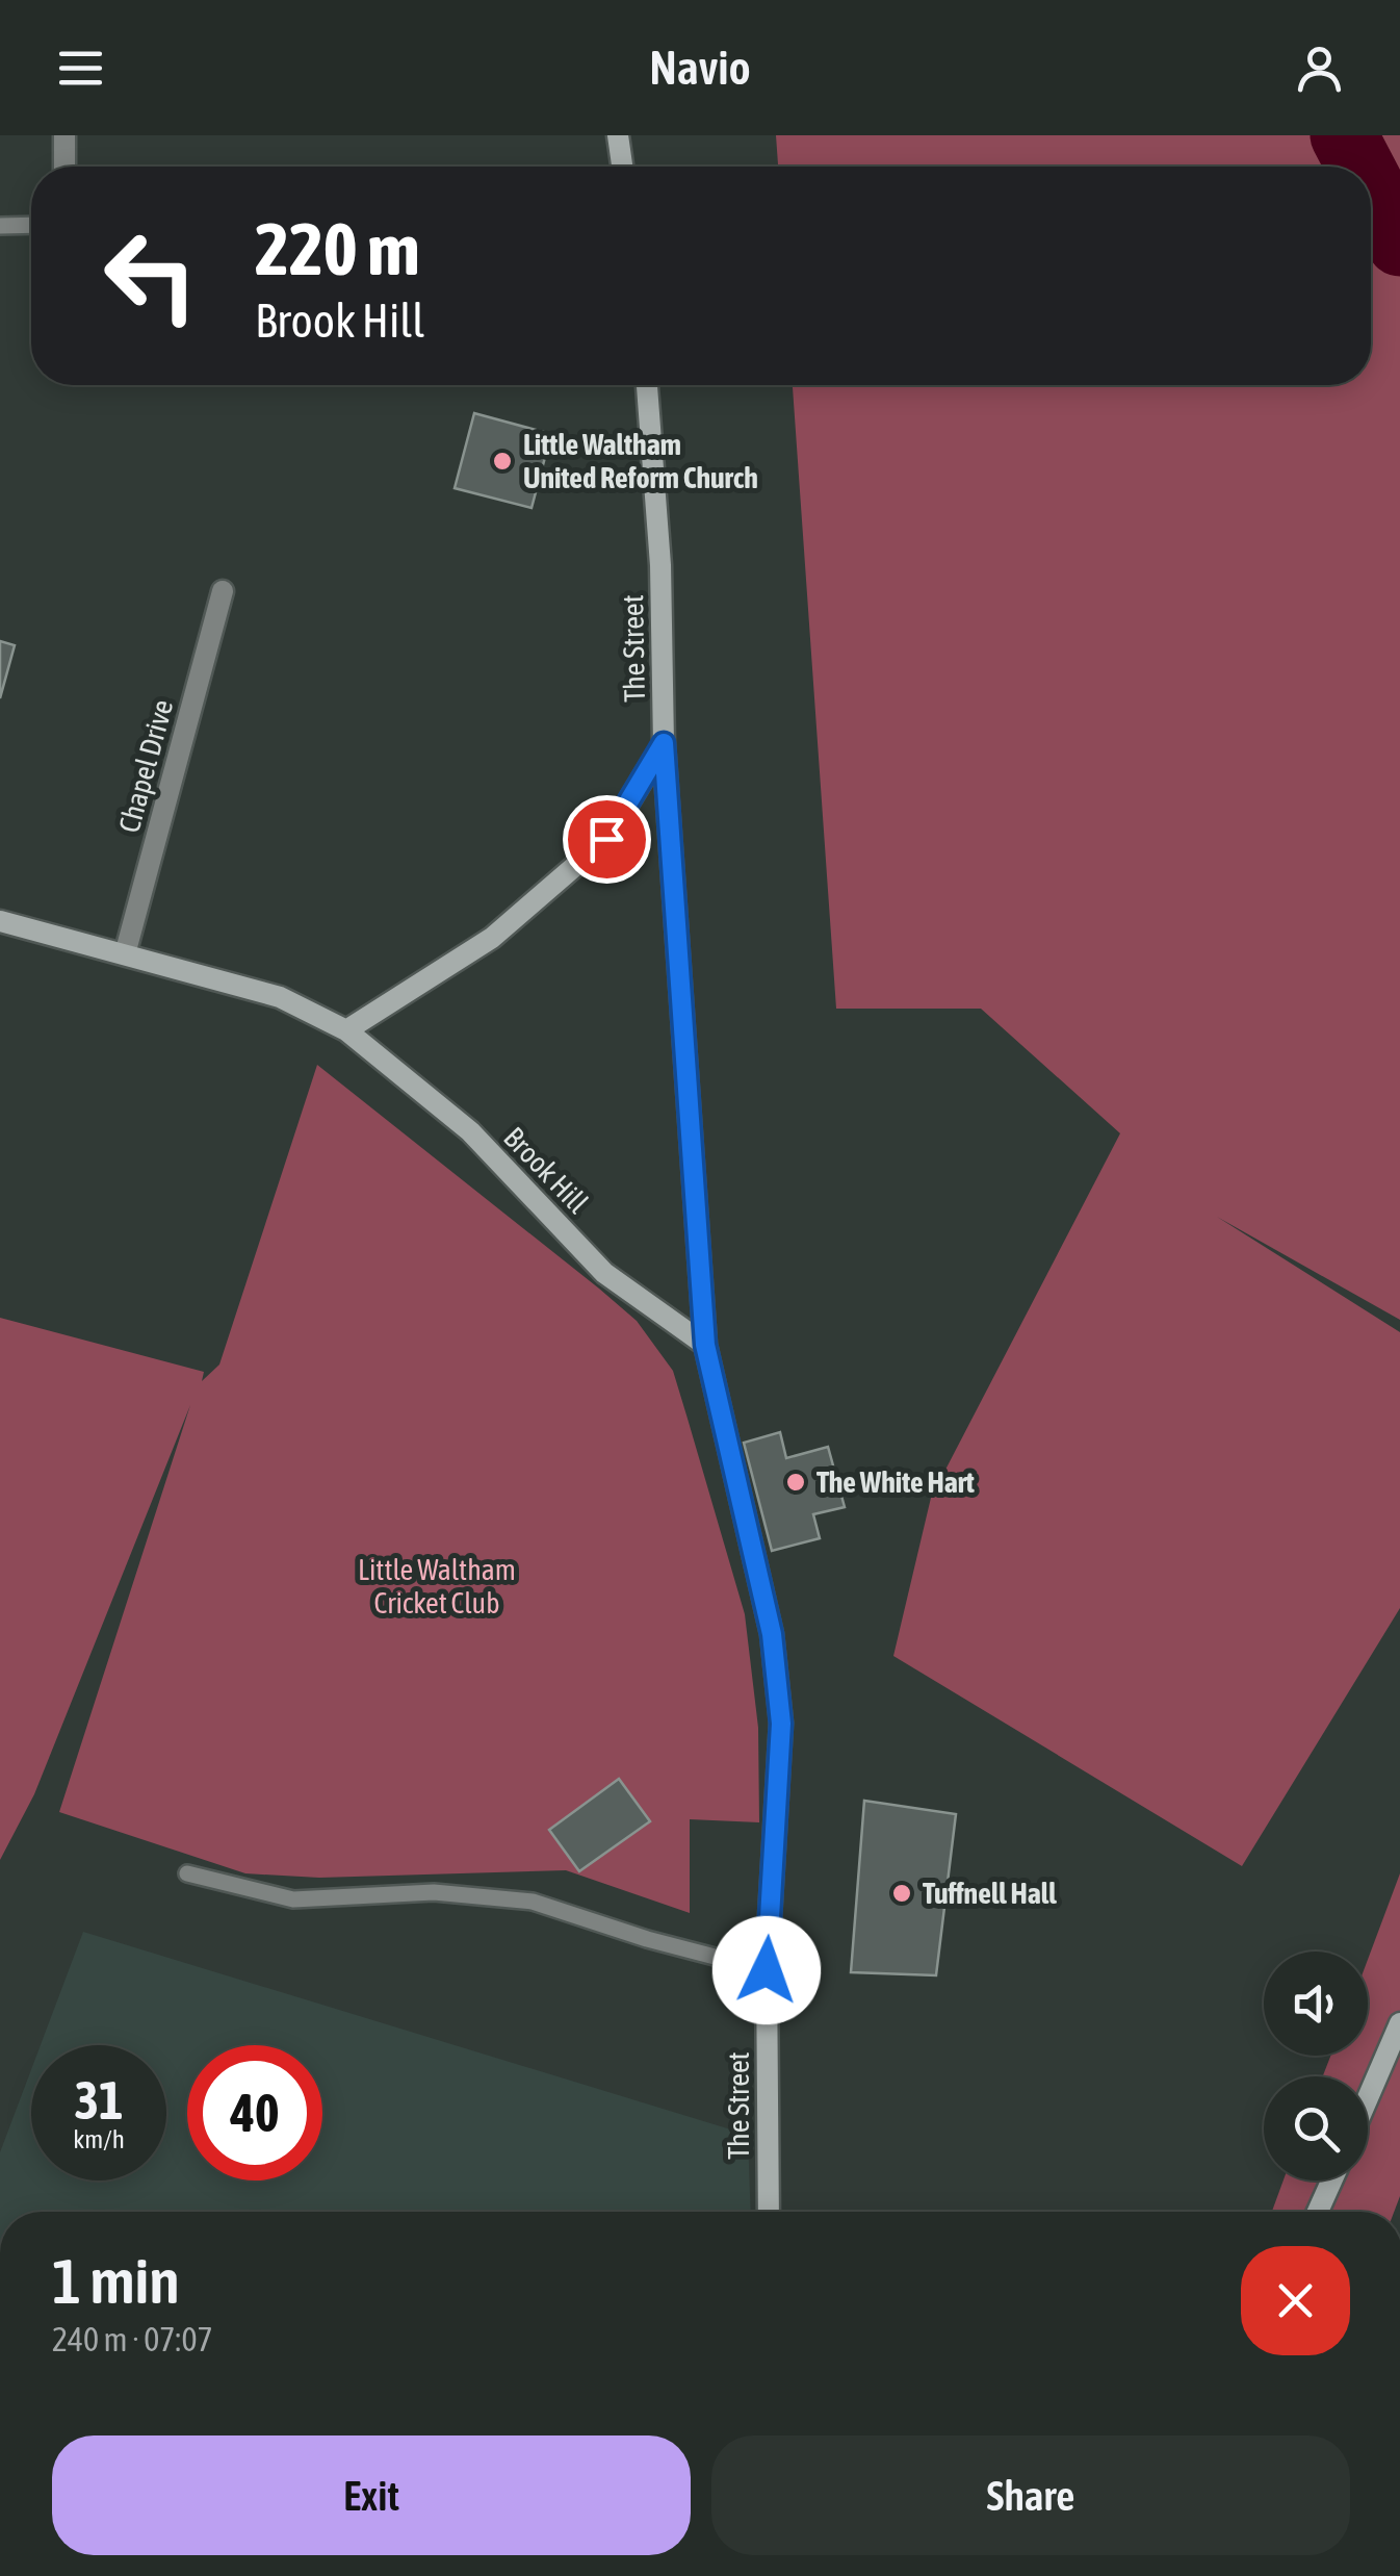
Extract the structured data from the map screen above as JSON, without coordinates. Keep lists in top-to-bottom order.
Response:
{
  "streets": {
    "street": ["The Street", "Chapel Drive", "Brook Hill"]
  },
  "crossings": [
    ["The Street", "Brook Hill"],
    ["Chapel Drive", "Brook Hill"]
  ],
  "parks": ["Little Waltham Cricket Club"],
  "places": ["Little Waltham United Reform Church", "The White Hart", "Tuffnell Hall"],
  "page": {
    "header": "Navio",
    "turn": ["220 m", "Brook Hill"],
    "speed": "31 km/h",
    "limit": "40",
    "heading": ["1 min", "240 m · 07:07"],
    "buttons": ["Exit", "Share"]
  }
}
